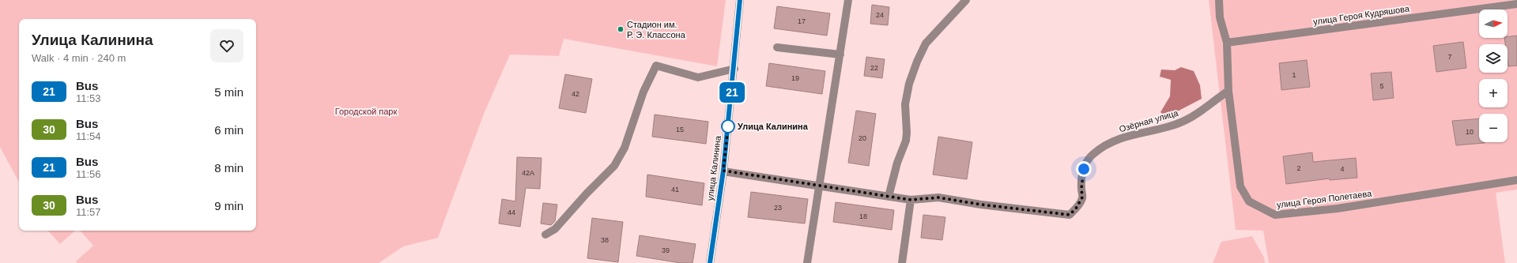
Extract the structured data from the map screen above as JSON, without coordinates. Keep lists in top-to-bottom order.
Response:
{
  "streets": {
    "street": [
      "улица Героя Кудряшова",
      "Озёрная улица",
      "улица Калинина",
      "улица Героя Полетаева"
    ]
  },
  "crossings": [
    ["Озёрная улица", "улица Героя Полетаева"]
  ],
  "parks": ["Городской парк"],
  "places": ["Стадион им. Р. Э. Классона", "Улица Калинина"],
  "lines": ["bus line 21"],
  "house_numbers": [
    "24",
    "17",
    "7",
    "22",
    "1",
    "19",
    "5",
    "42",
    "15",
    "10",
    "20",
    "2",
    "4",
    "42А",
    "41",
    "23",
    "44",
    "18",
    "38",
    "39"
  ],
  "north": "right",
  "page": {
    "on_map": "21",
    "map_buttons": ["+", "−"],
    "heading": ["Улица Калинина", "Walk · 4 min · 240 m"],
    "list": [
      {
        "mark": "21",
        "name": "Bus",
        "note": "11:53",
        "value": "5 min"
      },
      {
        "mark": "30",
        "name": "Bus",
        "note": "11:54",
        "value": "6 min"
      },
      {
        "mark": "21",
        "name": "Bus",
        "note": "11:56",
        "value": "8 min"
      },
      {
        "mark": "30",
        "name": "Bus",
        "note": "11:57",
        "value": "9 min"
      }
    ]
  }
}
